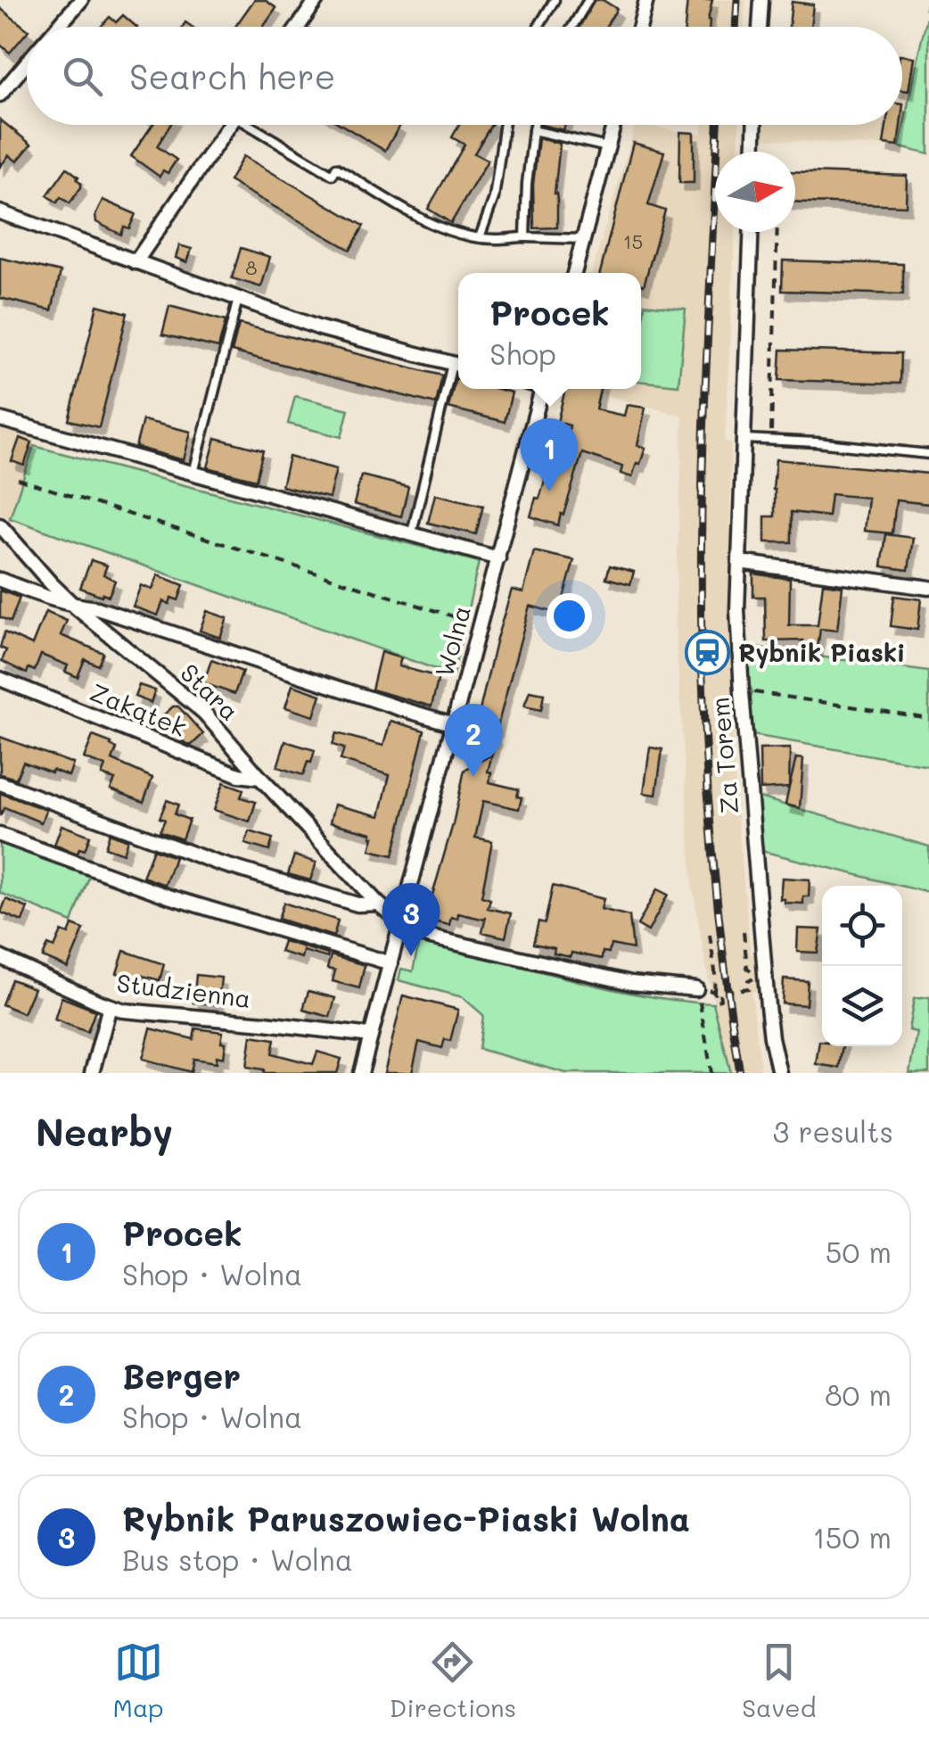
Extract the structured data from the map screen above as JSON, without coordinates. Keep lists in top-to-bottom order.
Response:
{
  "streets": {
    "street": [
      "Wolna",
      "Stara",
      "Zakątek",
      "Za Torem",
      "Studzienna"
    ]
  },
  "crossings": [
    ["Wolna", "Stara"],
    ["Wolna", "Studzienna"],
    ["Stara", "Zakątek"]
  ],
  "places": {
    "station": ["Rybnik Piaski"]
  },
  "house_numbers": ["15", "8"],
  "north": "right",
  "page": {
    "search": "Search here",
    "popup": ["Procek", "Shop"],
    "pins": ["1", "2", "3"],
    "heading": ["Nearby", "3 results"],
    "list": [
      {
        "mark": "1",
        "name": "Procek",
        "note": "Shop · Wolna",
        "value": "50 m"
      },
      {
        "mark": "2",
        "name": "Berger",
        "note": "Shop · Wolna",
        "value": "80 m"
      },
      {
        "mark": "3",
        "name": "Rybnik Paruszowiec-Piaski Wolna",
        "note": "Bus stop · Wolna",
        "value": "150 m"
      }
    ],
    "nav": ["Map", "Directions", "Saved"]
  }
}
